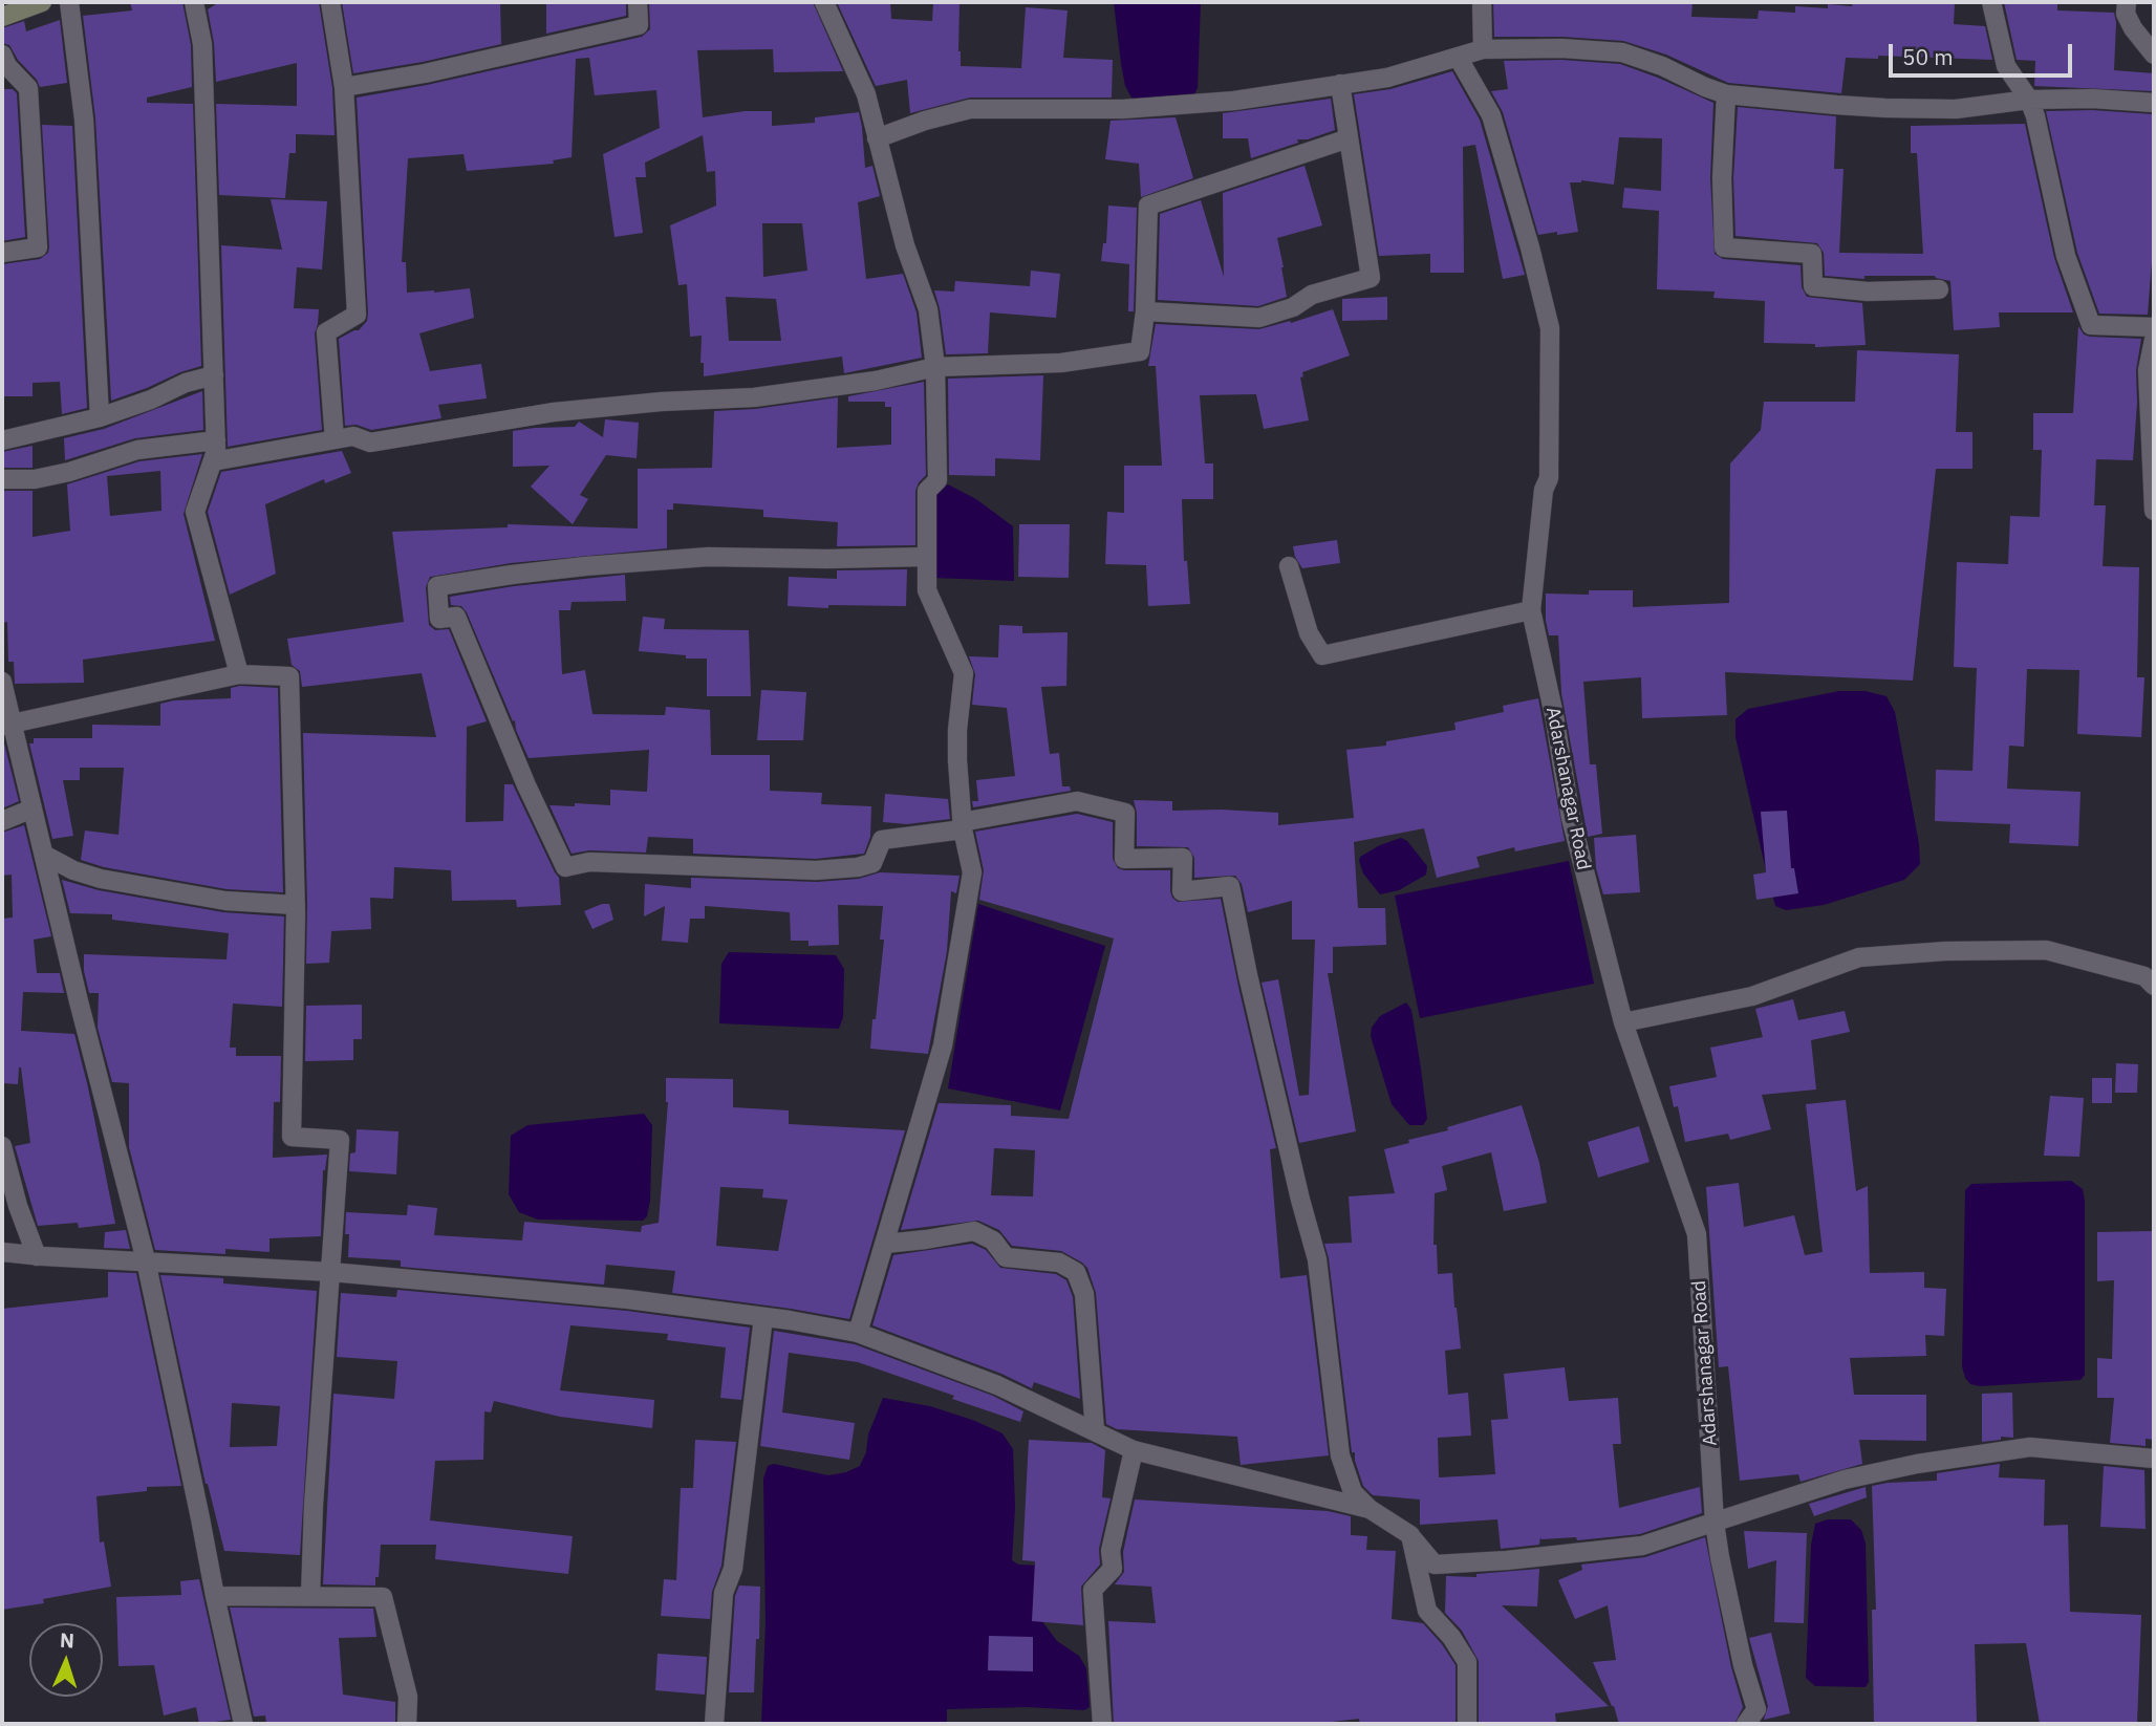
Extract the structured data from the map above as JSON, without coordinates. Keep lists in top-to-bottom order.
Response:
{
  "streets": {
    "street": ["Adarshanagar Road"]
  },
  "scale_bar": "50 m",
  "north": "top"
}
